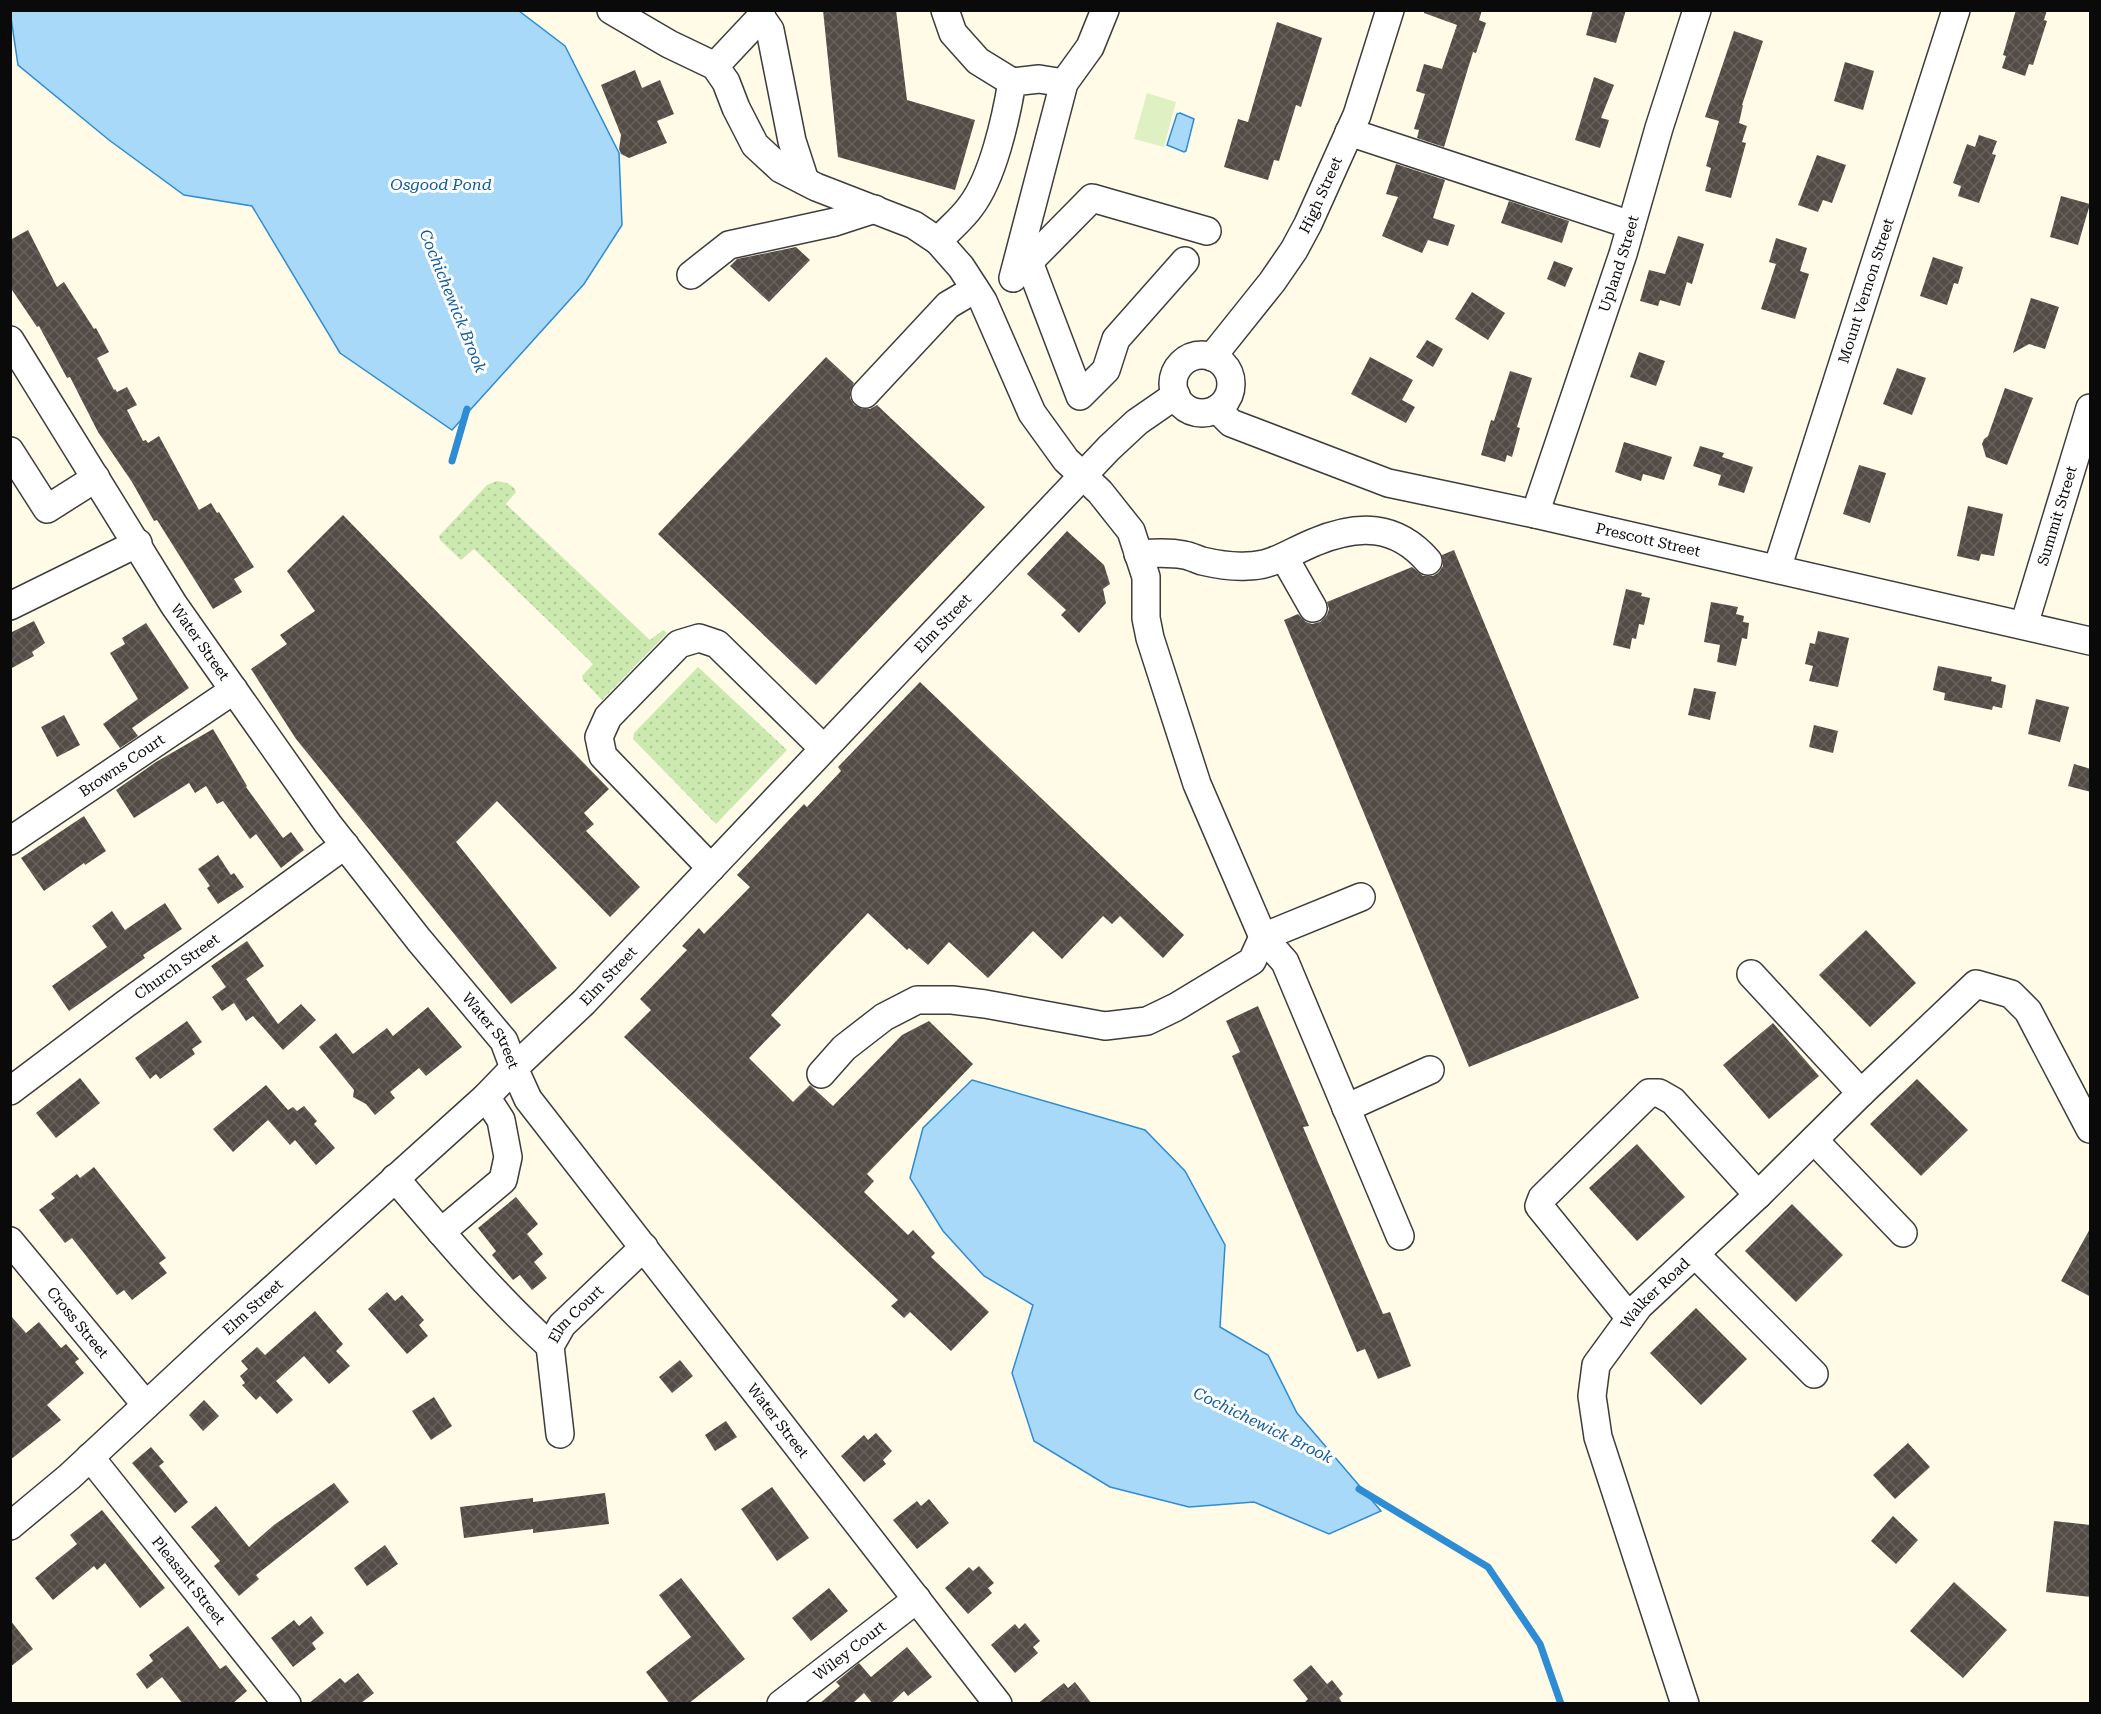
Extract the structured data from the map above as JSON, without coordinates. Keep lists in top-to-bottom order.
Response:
{
  "streets": {
    "street": [
      "High Street",
      "Upland Street",
      "Mount Vernon Street",
      "Summit Street",
      "Prescott Street",
      "Elm Street",
      "Water Street",
      "Browns Court",
      "Church Street",
      "Walker Road",
      "Elm Court",
      "Cross Street",
      "Pleasant Street",
      "Wiley Court"
    ]
  },
  "crossings": [
    ["High Street", "Prescott Street"],
    ["High Street", "Elm Street"],
    ["Upland Street", "Prescott Street"],
    ["Mount Vernon Street", "Prescott Street"],
    ["Summit Street", "Prescott Street"],
    ["Prescott Street", "Elm Street"],
    ["Elm Street", "Water Street"],
    ["Elm Street", "Cross Street"],
    ["Elm Street", "Pleasant Street"],
    ["Water Street", "Browns Court"],
    ["Water Street", "Church Street"],
    ["Water Street", "Elm Court"],
    ["Water Street", "Wiley Court"]
  ],
  "water": ["Osgood Pond", "Cochichewick Brook"]
}
